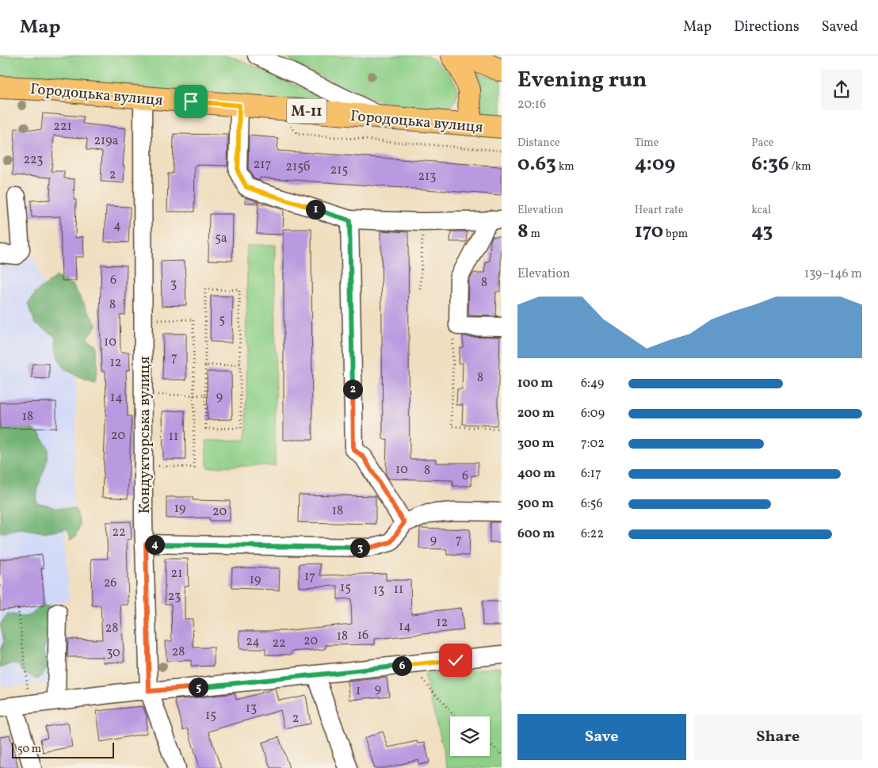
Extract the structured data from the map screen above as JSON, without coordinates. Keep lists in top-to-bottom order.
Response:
{
  "streets": {
    "main road": ["Городоцька вулиця", "М-11"],
    "street": ["Кондукторська вулиця"]
  },
  "crossings": [
    ["Городоцька вулиця", "Кондукторська вулиця"]
  ],
  "house_numbers": [
    "221",
    "219а",
    "223",
    "217",
    "215б",
    "215",
    "2",
    "213",
    "4",
    "5а",
    "6",
    "8",
    "3",
    "8",
    "5",
    "10",
    "7",
    "12",
    "8",
    "9",
    "14",
    "18",
    "20",
    "11",
    "10",
    "8",
    "6",
    "19",
    "18",
    "20",
    "22",
    "9",
    "7",
    "21",
    "17",
    "19",
    "26",
    "15",
    "11",
    "13",
    "23",
    "12",
    "14",
    "28",
    "16",
    "18",
    "20",
    "24",
    "22",
    "28",
    "30",
    "9",
    "1",
    "13",
    "15",
    "2"
  ],
  "scale_bar": "50 m",
  "page": {
    "header": "Map",
    "nav": ["Map", "Directions", "Saved"],
    "heading": ["Evening run", "20:16"],
    "stats": [
      ["Distance", "0.63 km"],
      ["Time", "4:09"],
      ["Pace", "6:36 /km"],
      ["Elevation", "8 m"],
      ["Heart rate", "170 bpm"],
      ["kcal", "43"]
    ],
    "pins": [
      "1",
      "2",
      "4",
      "3",
      "6",
      "5"
    ],
    "chart": ["Elevation", "139–146 m"],
    "list": [
      {
        "name": "100 m",
        "note": "6:49"
      },
      {
        "name": "200 m",
        "note": "6:09"
      },
      {
        "name": "300 m",
        "note": "7:02"
      },
      {
        "name": "400 m",
        "note": "6:17"
      },
      {
        "name": "500 m",
        "note": "6:56"
      },
      {
        "name": "600 m",
        "note": "6:22"
      }
    ],
    "buttons": ["Save", "Share"],
    "scale": "50 m"
  }
}
